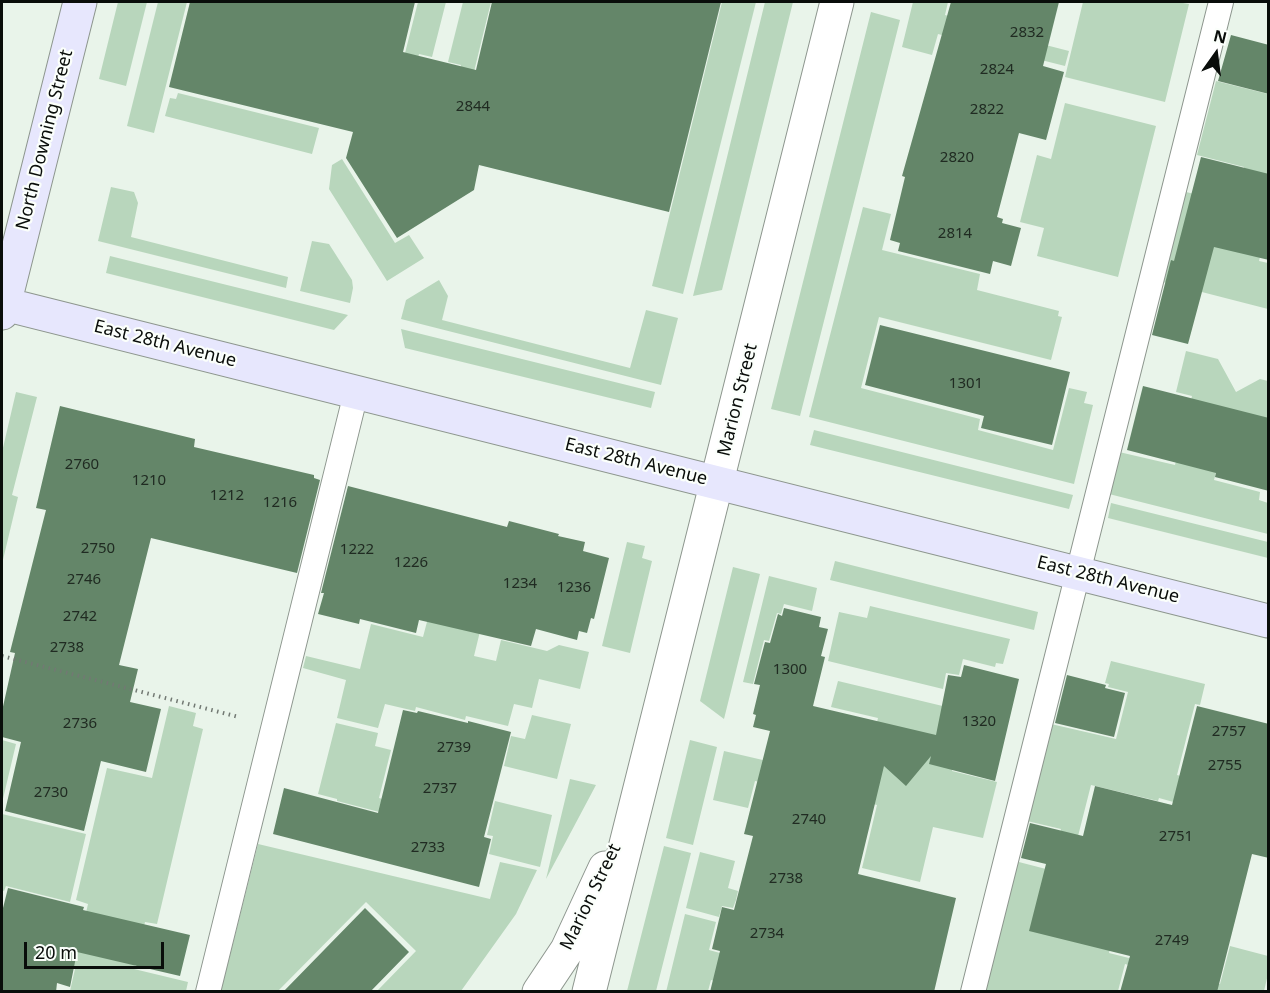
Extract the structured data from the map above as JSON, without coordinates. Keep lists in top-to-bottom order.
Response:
{
  "streets": {
    "street": ["North Downing Street", "East 28th Avenue", "Marion Street"]
  },
  "crossings": [
    ["North Downing Street", "East 28th Avenue"],
    ["East 28th Avenue", "Marion Street"]
  ],
  "house_numbers": [
    "2832",
    "2824",
    "2844",
    "2822",
    "2820",
    "2814",
    "1301",
    "2760",
    "1210",
    "1212",
    "1216",
    "2750",
    "1222",
    "1226",
    "2746",
    "1234",
    "1236",
    "2742",
    "2738",
    "1300",
    "1320",
    "2736",
    "2757",
    "2739",
    "2755",
    "2737",
    "2730",
    "2740",
    "2751",
    "2733",
    "2738",
    "2734",
    "2749"
  ],
  "scale_bar": "20 m",
  "north": "top"
}
